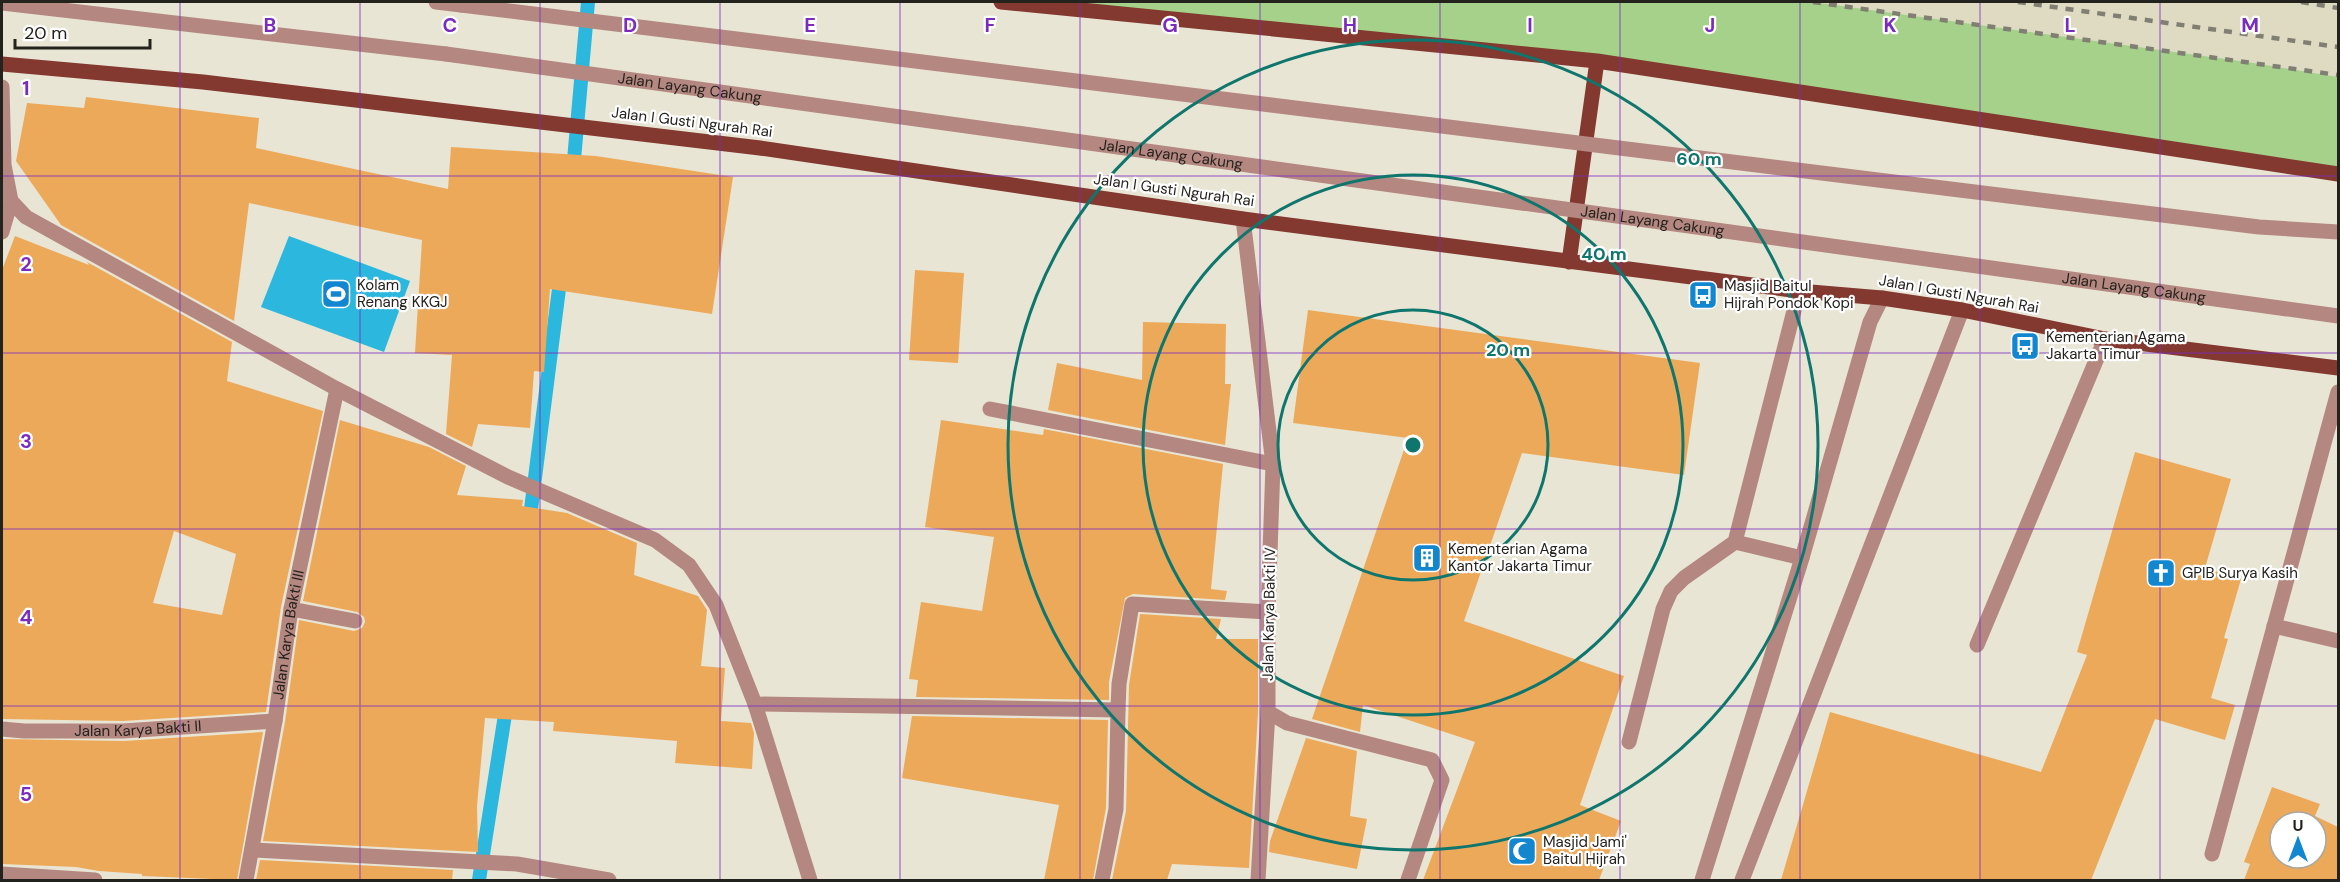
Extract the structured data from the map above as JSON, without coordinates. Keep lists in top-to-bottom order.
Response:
{
  "streets": {
    "main road": ["Jalan I Gusti Ngurah Rai"],
    "street": [
      "Jalan Layang Cakung",
      "Jalan Karya Bakti IV",
      "Jalan Karya Bakti III",
      "Jalan Karya Bakti II"
    ]
  },
  "crossings": [
    ["Jalan I Gusti Ngurah Rai", "Jalan Karya Bakti IV"],
    ["Jalan Karya Bakti III", "Jalan Karya Bakti II"]
  ],
  "places": {
    "sports": ["Kolam Renang KKGJ"],
    "bus stop": ["Masjid Baitul Hijrah Pondok Kopi", "Kementerian Agama Jakarta Timur"],
    "building": ["Kementerian Agama Kantor Jakarta Timur"],
    "church": ["GPIB Surya Kasih"],
    "mosque": ["Masjid Jami' Baitul Hijrah"]
  },
  "scale_bar": "20 m",
  "north": "top",
  "grid": {
    "columns": [
      "B",
      "C",
      "D",
      "E",
      "F",
      "G",
      "H",
      "I",
      "J",
      "K",
      "L",
      "M"
    ],
    "rows": [
      "1",
      "2",
      "3",
      "4",
      "5"
    ]
  },
  "rings": ["60 m", "40 m", "20 m"]
}
